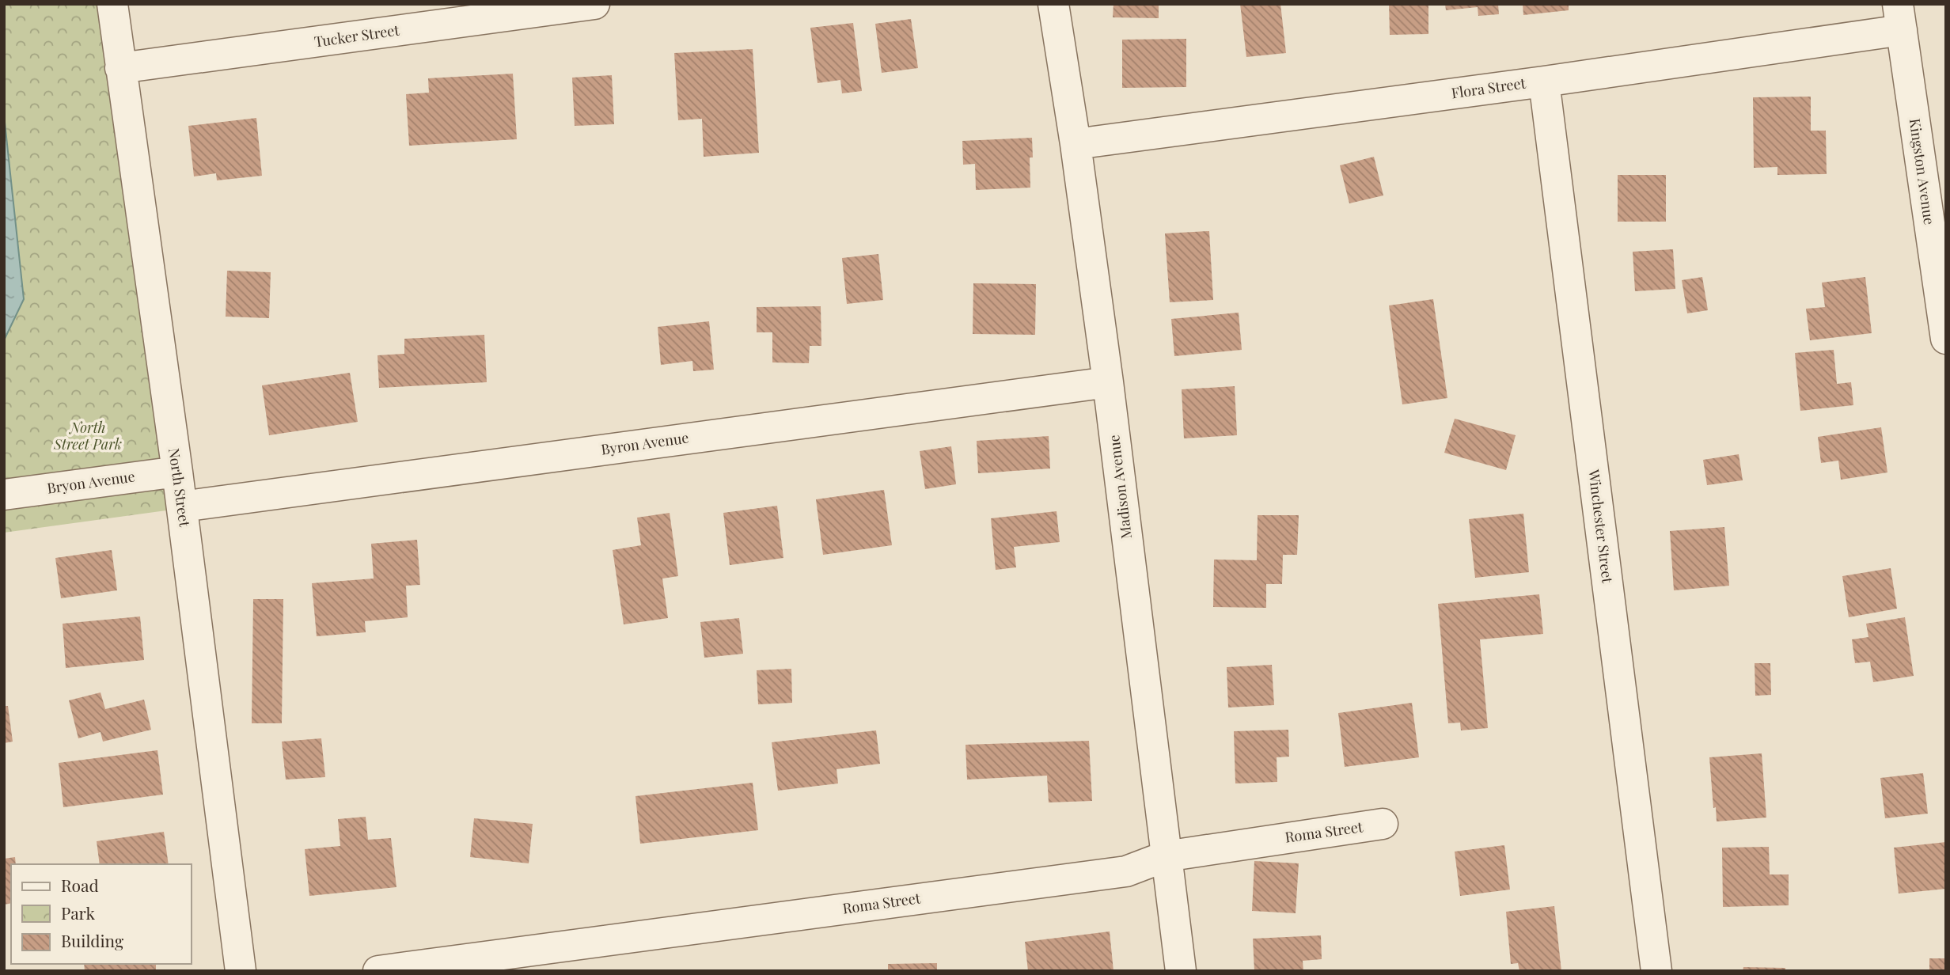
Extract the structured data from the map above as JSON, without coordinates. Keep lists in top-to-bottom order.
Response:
{
  "streets": {
    "street": [
      "Tucker Street",
      "Flora Street",
      "Kingston Avenue",
      "Byron Avenue",
      "Bryon Avenue",
      "Madison Avenue",
      "North Street",
      "Winchester Street",
      "Roma Street"
    ]
  },
  "crossings": [
    ["Tucker Street", "North Street"],
    ["Flora Street", "Kingston Avenue"],
    ["Flora Street", "Madison Avenue"],
    ["Flora Street", "Winchester Street"],
    ["Byron Avenue", "Madison Avenue"],
    ["Byron Avenue", "North Street"],
    ["Bryon Avenue", "North Street"],
    ["Madison Avenue", "Roma Street"]
  ],
  "parks": ["North Street Park"],
  "legend": ["Road", "Park", "Building"]
}
